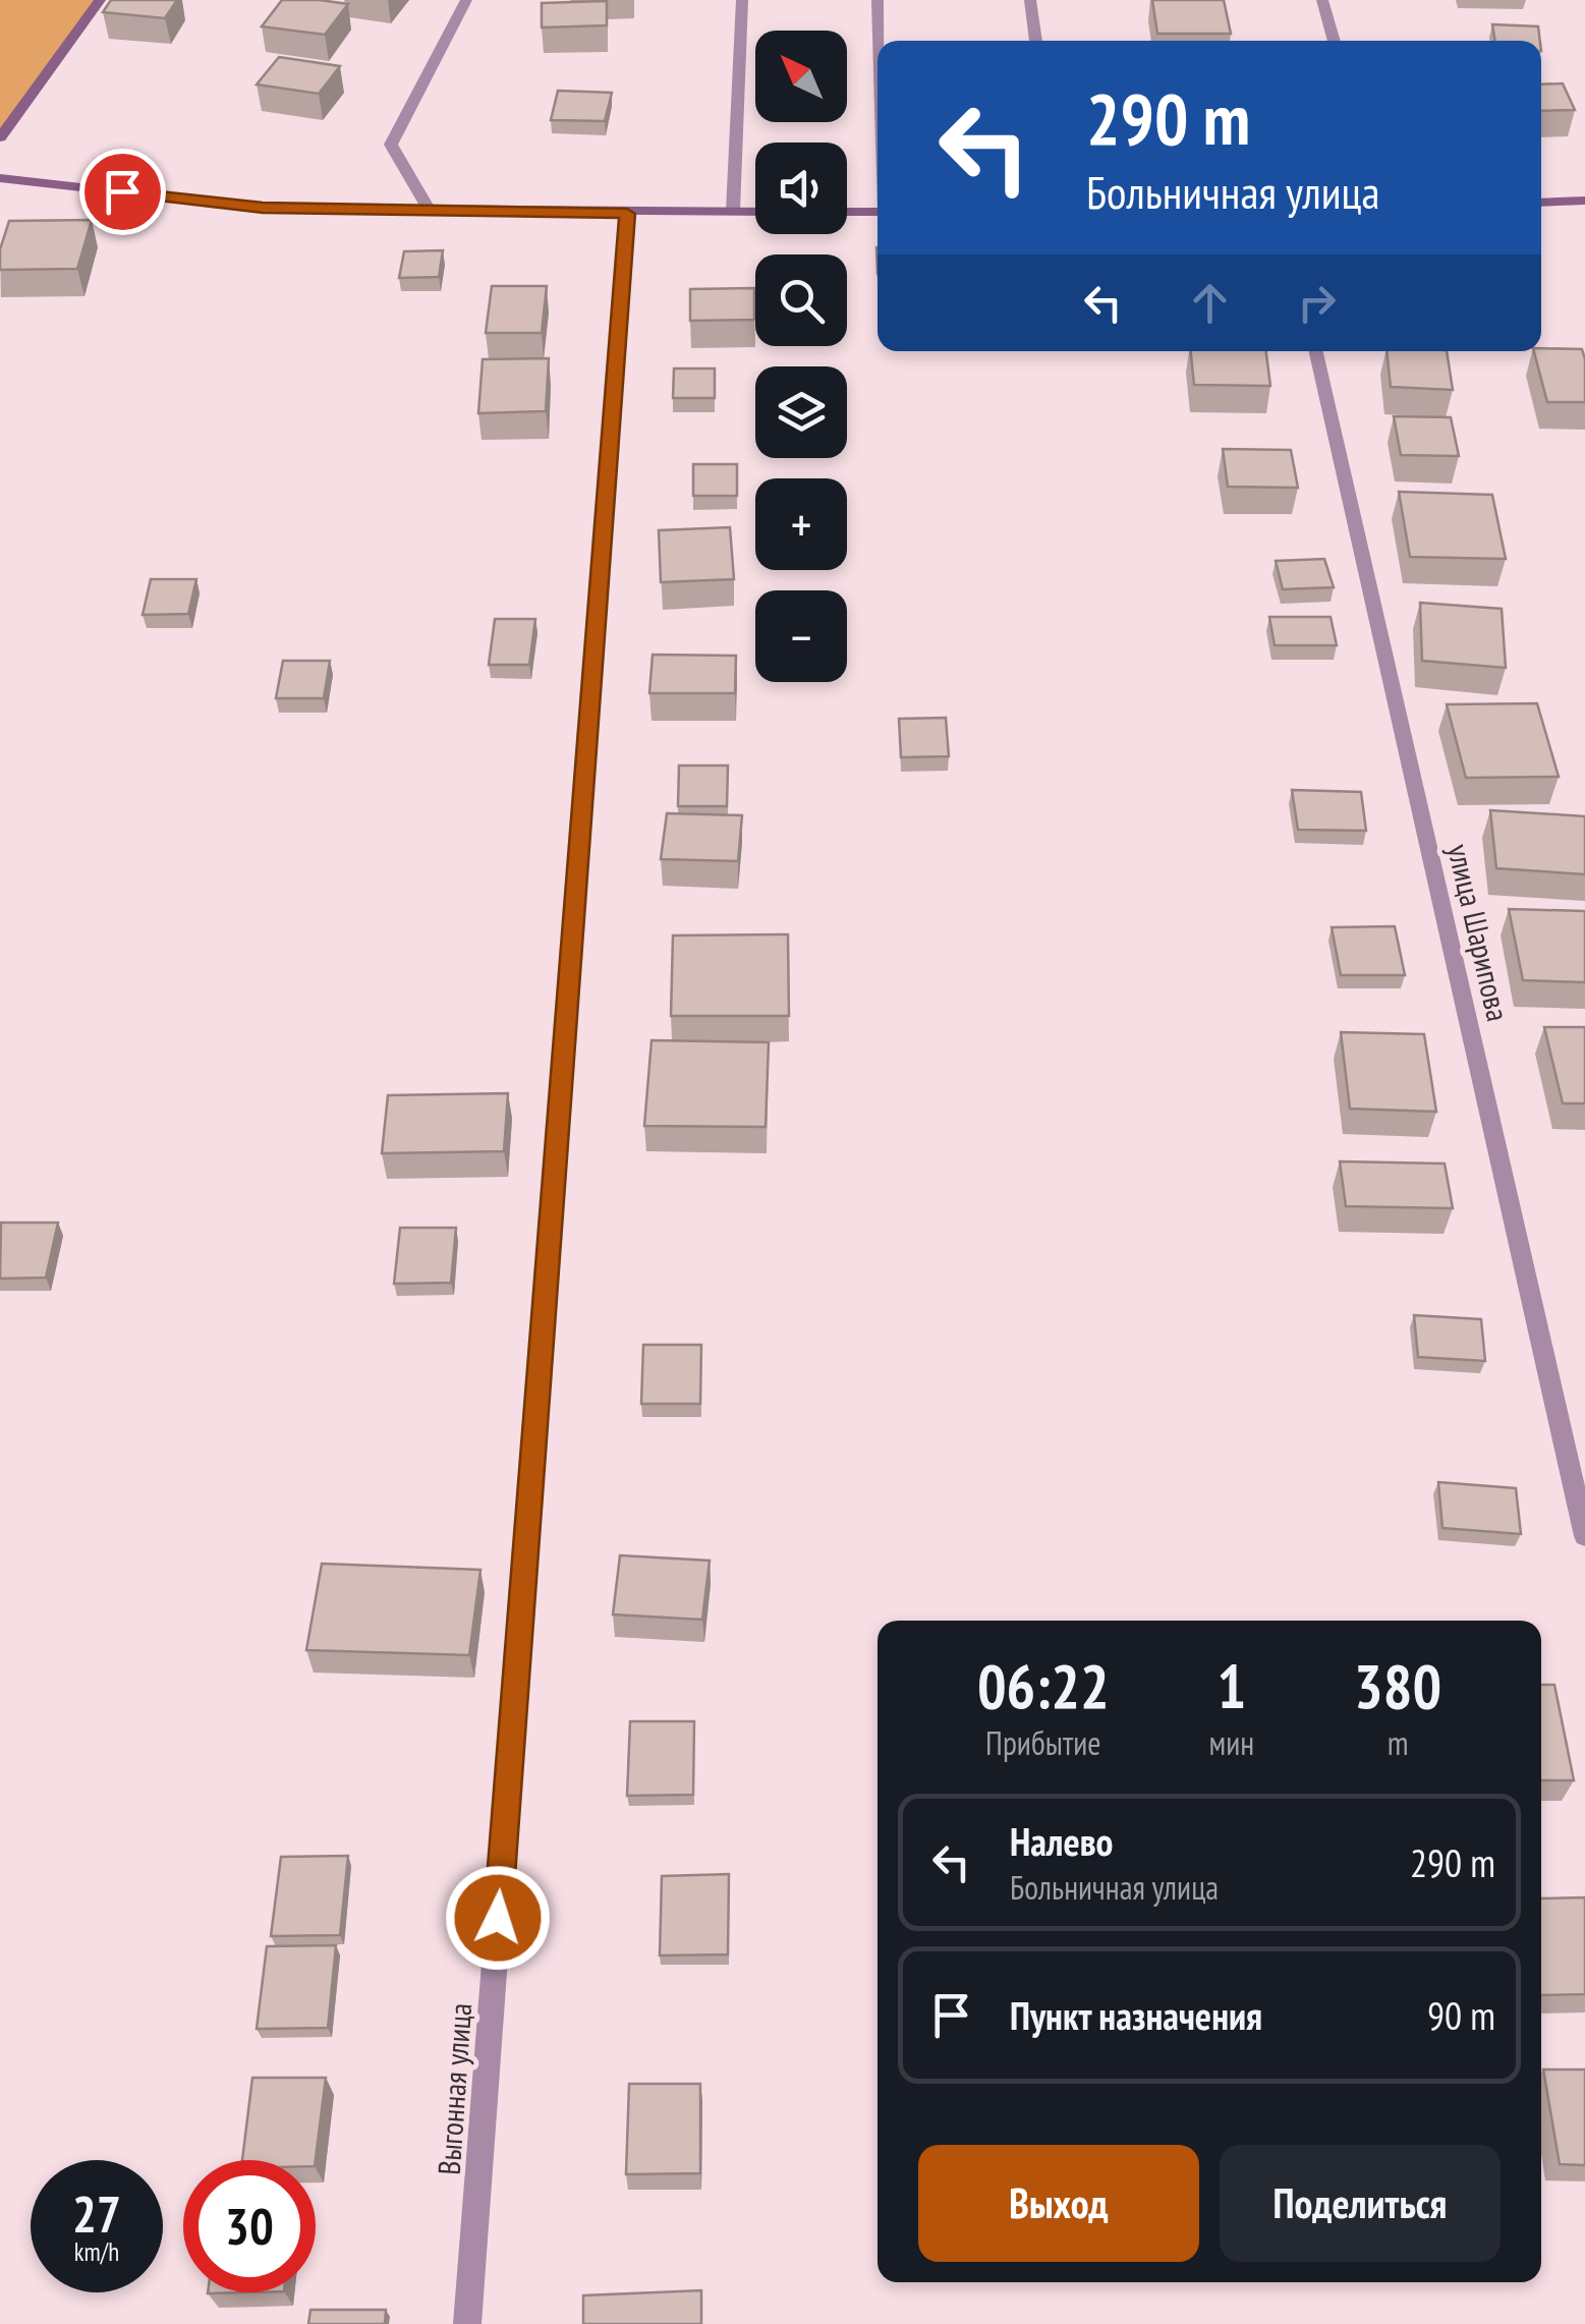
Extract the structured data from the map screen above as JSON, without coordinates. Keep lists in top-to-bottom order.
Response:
{
  "streets": {
    "street": ["улица Шарипова", "Выгонная улица"]
  },
  "north": "top left",
  "page": {
    "map_buttons": ["+", "−"],
    "turn": ["290 m", "Больничная улица"],
    "eta": [
      "06:22",
      "Прибытие",
      "1",
      "мин",
      "380",
      "m"
    ],
    "list": [
      {
        "name": "Налево",
        "note": "Больничная улица",
        "value": "290 m"
      },
      {
        "name": "Пункт назначения",
        "value": "90 m"
      }
    ],
    "buttons": ["Выход", "Поделиться"],
    "speed": "27 km/h",
    "limit": "30"
  }
}
